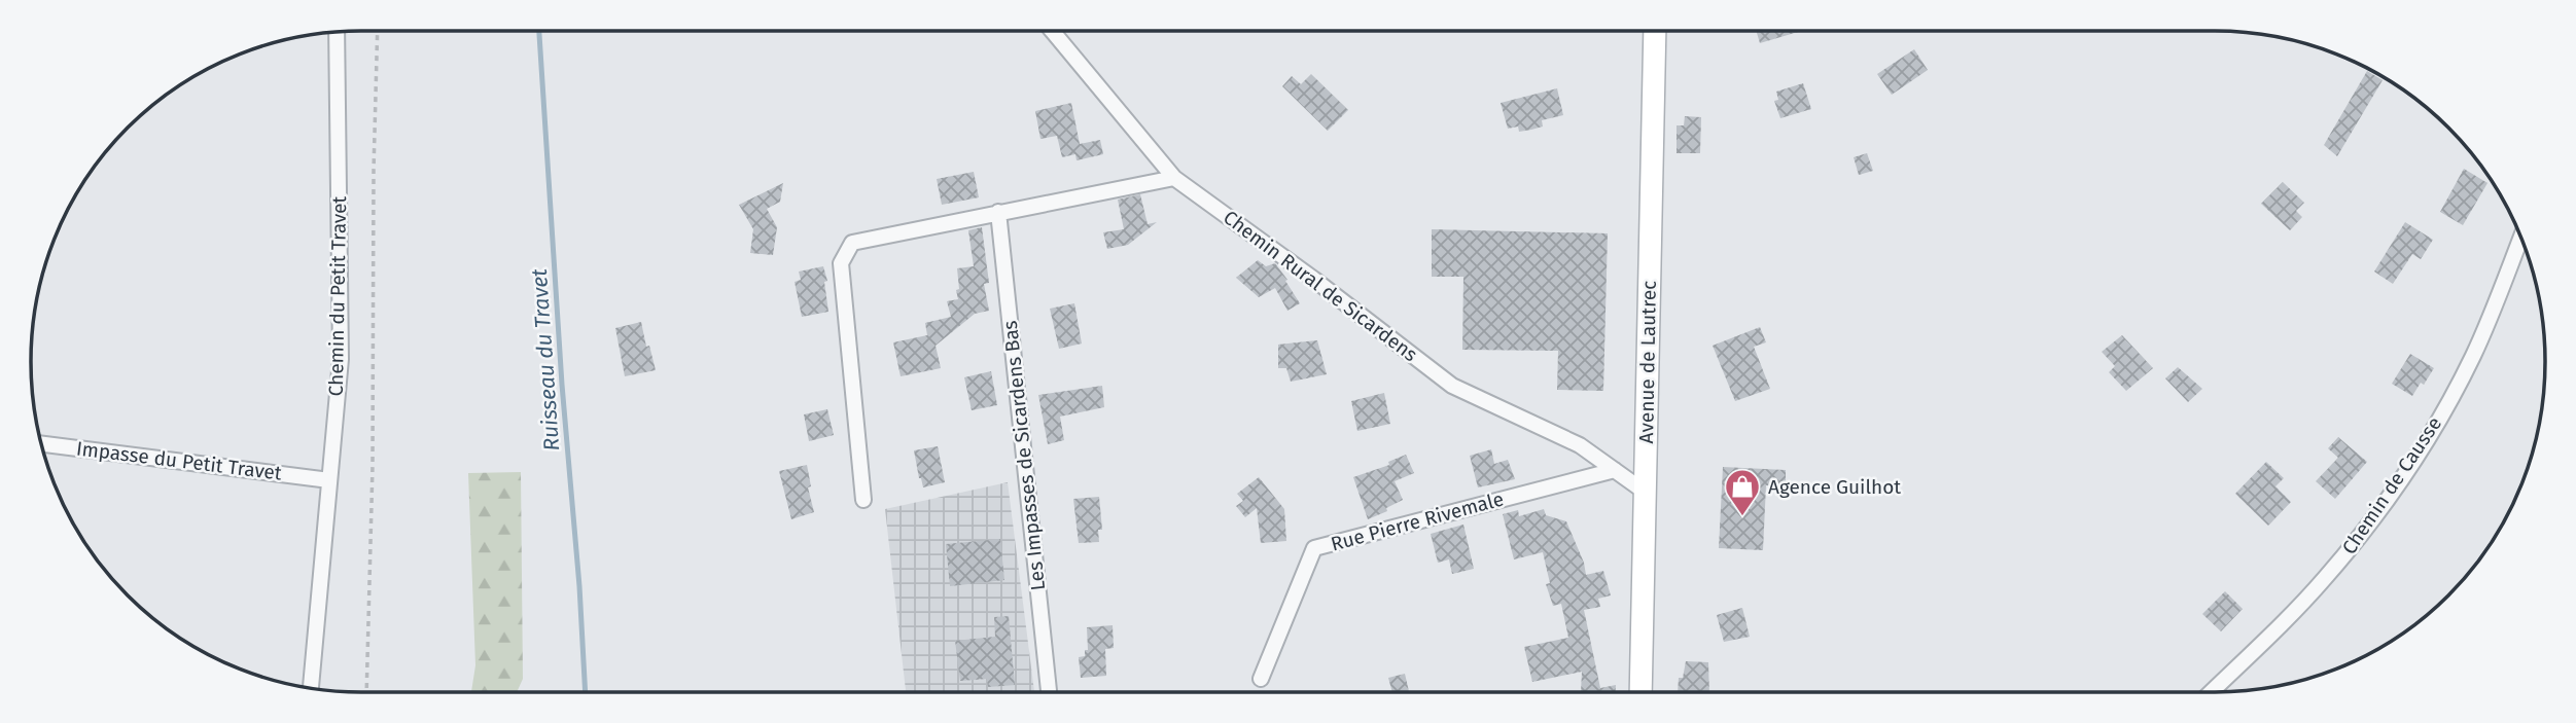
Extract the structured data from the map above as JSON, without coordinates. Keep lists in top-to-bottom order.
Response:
{
  "streets": {
    "main road": ["Avenue de Lautrec"],
    "street": [
      "Chemin Rural de Sicardens",
      "Chemin du Petit Travet",
      "Les Impasses de Sicardens Bas",
      "Impasse du Petit Travet",
      "Chemin de Causse",
      "Rue Pierre Rivemale"
    ]
  },
  "crossings": [
    ["Chemin Rural de Sicardens", "Avenue de Lautrec"],
    ["Chemin Rural de Sicardens", "Rue Pierre Rivemale"],
    ["Chemin du Petit Travet", "Impasse du Petit Travet"]
  ],
  "water": ["Ruisseau du Travet"],
  "places": {
    "shop": ["Agence Guilhot"]
  }
}
